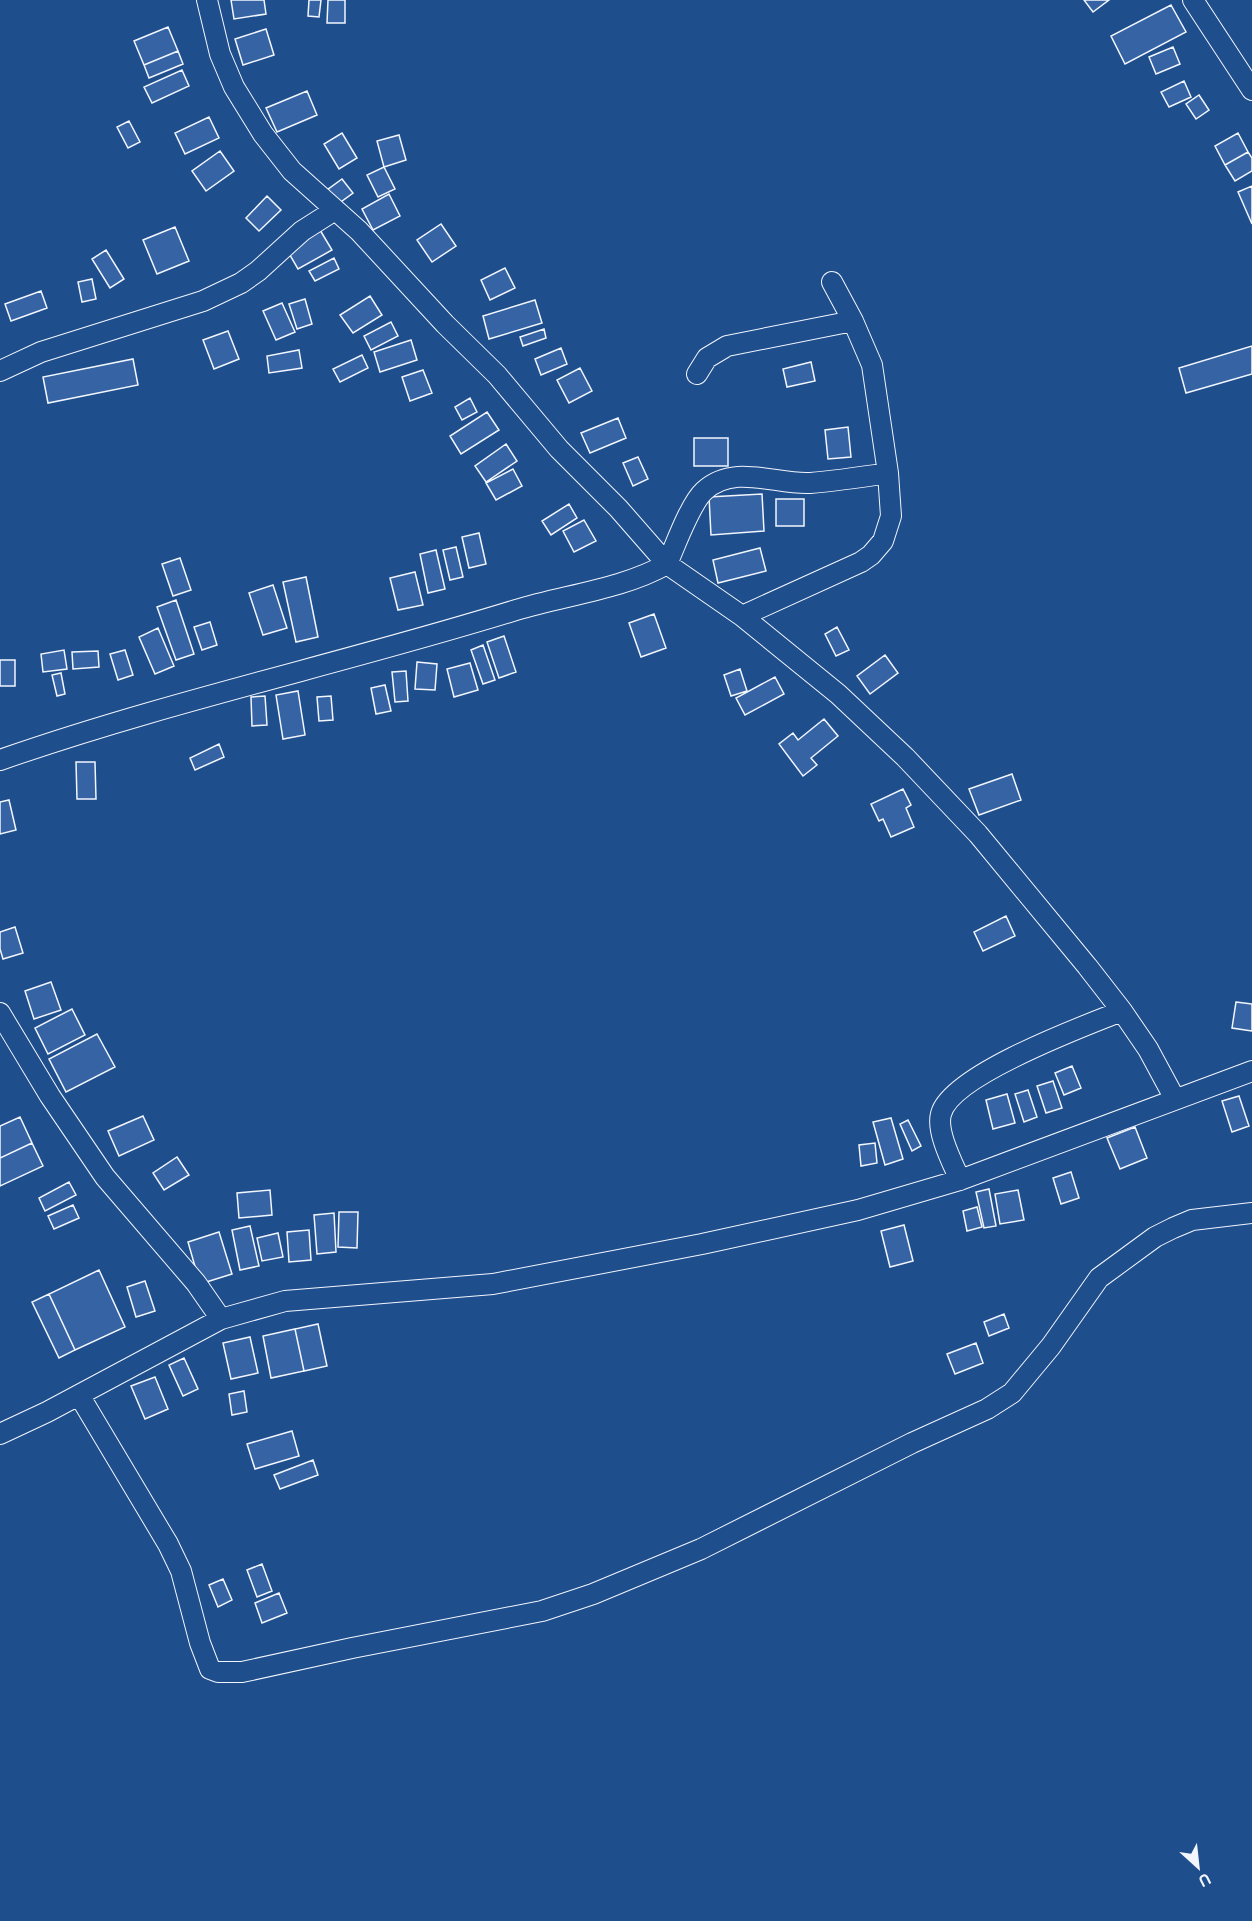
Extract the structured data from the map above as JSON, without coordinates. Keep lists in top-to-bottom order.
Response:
{
  "north": "bottom right"
}
